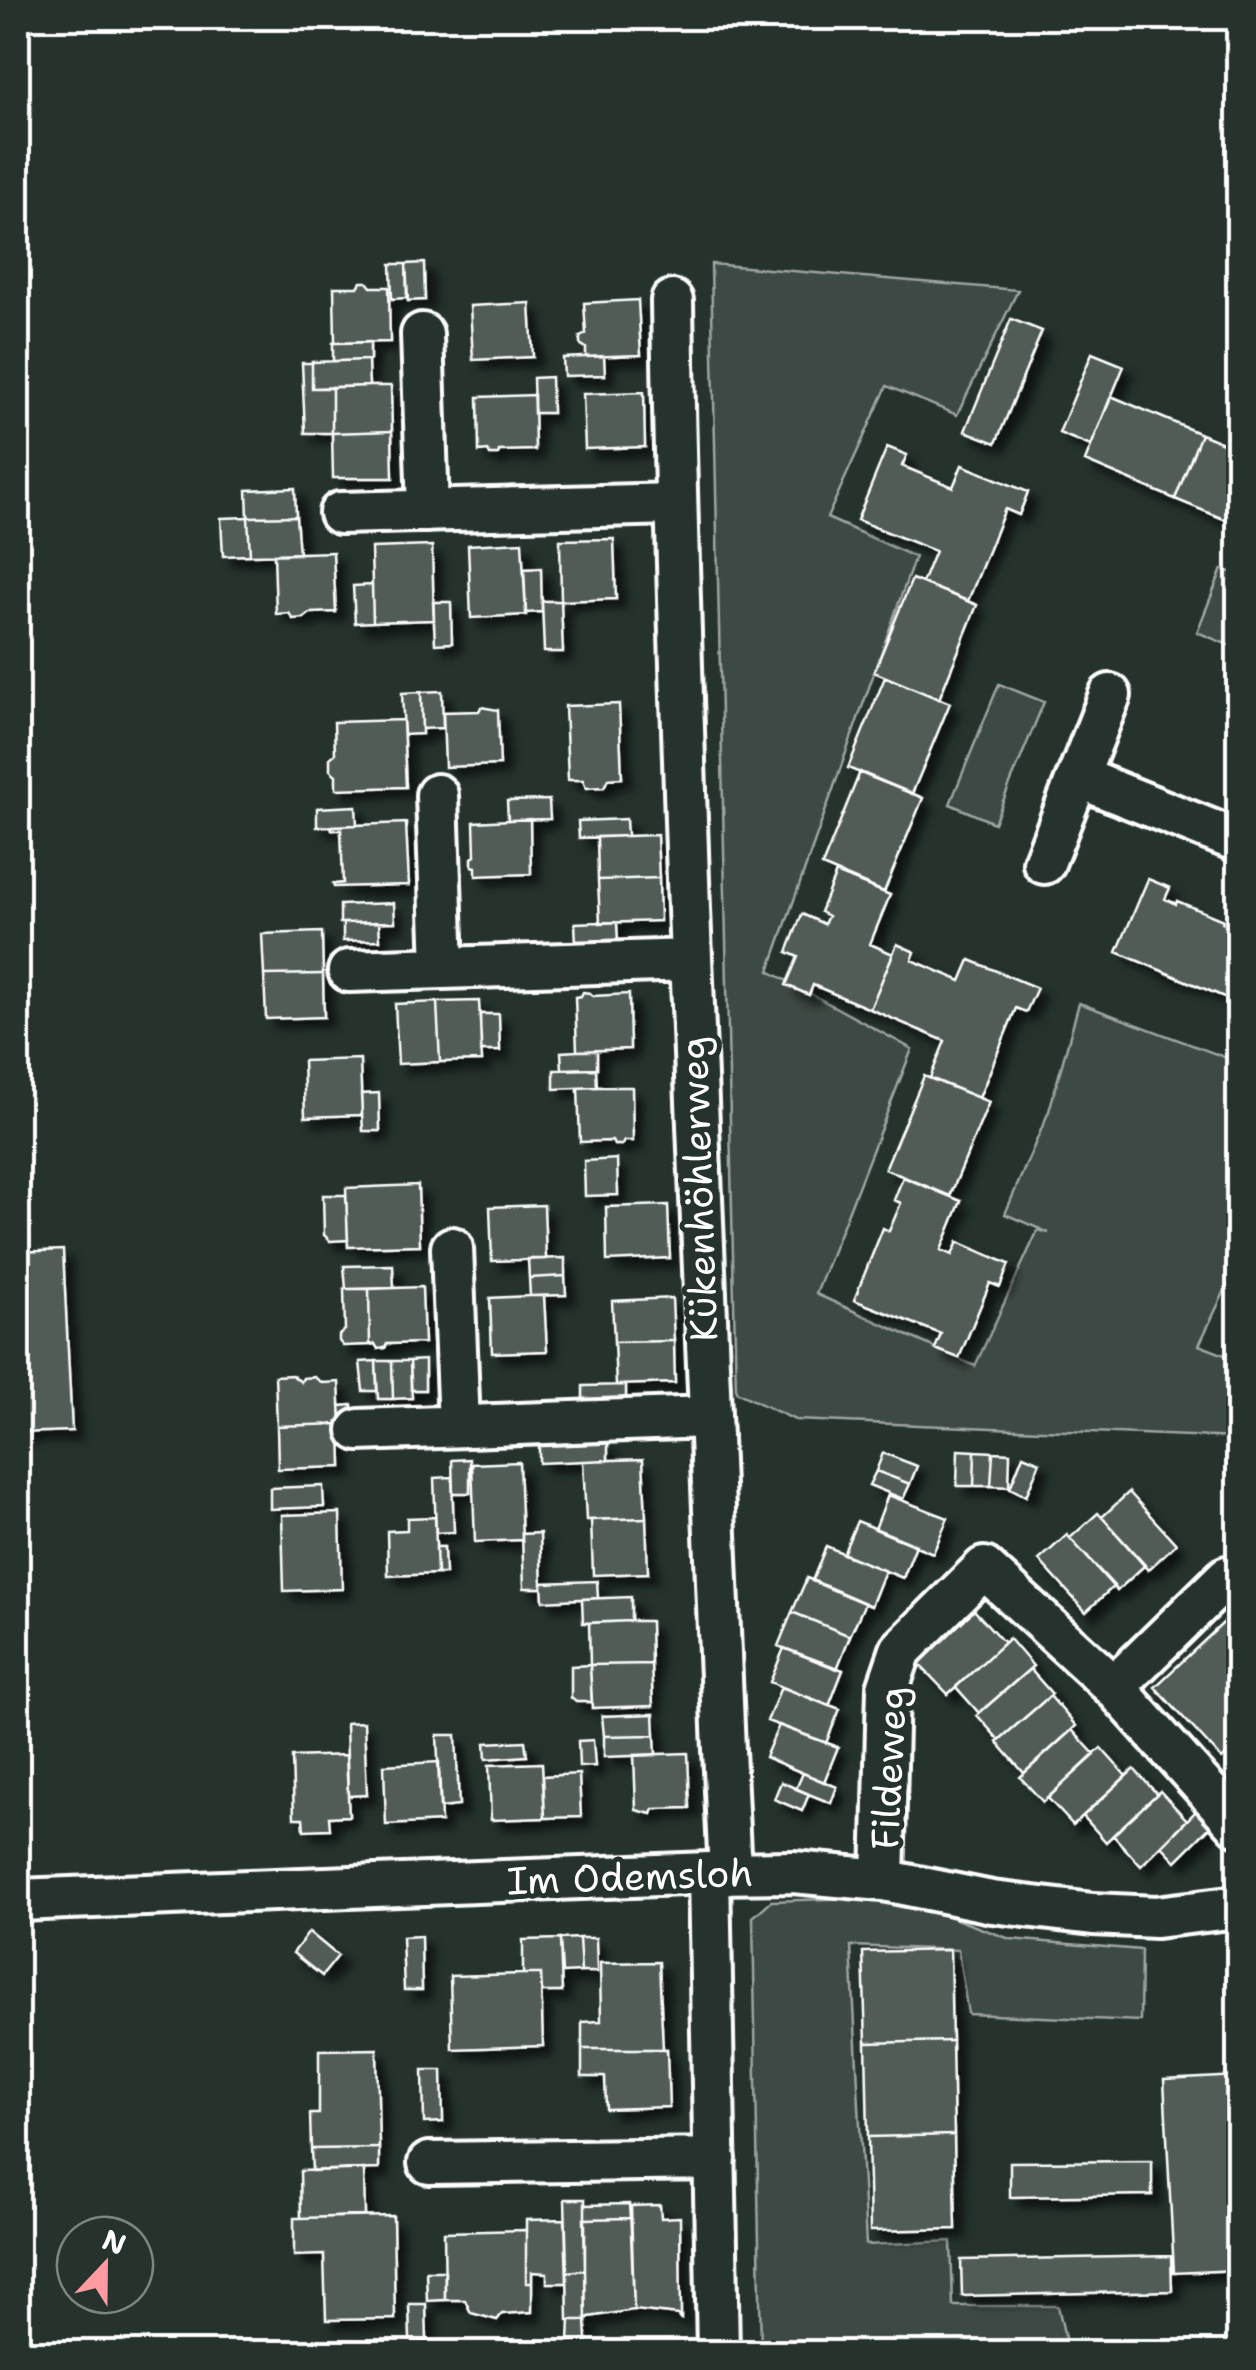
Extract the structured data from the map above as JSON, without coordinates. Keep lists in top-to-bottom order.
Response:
{
  "streets": {
    "street": ["Kükenhöhlerweg", "Fildeweg", "Im Odemsloh"]
  },
  "crossings": [
    ["Kükenhöhlerweg", "Im Odemsloh"],
    ["Fildeweg", "Im Odemsloh"]
  ],
  "north": "top"
}
